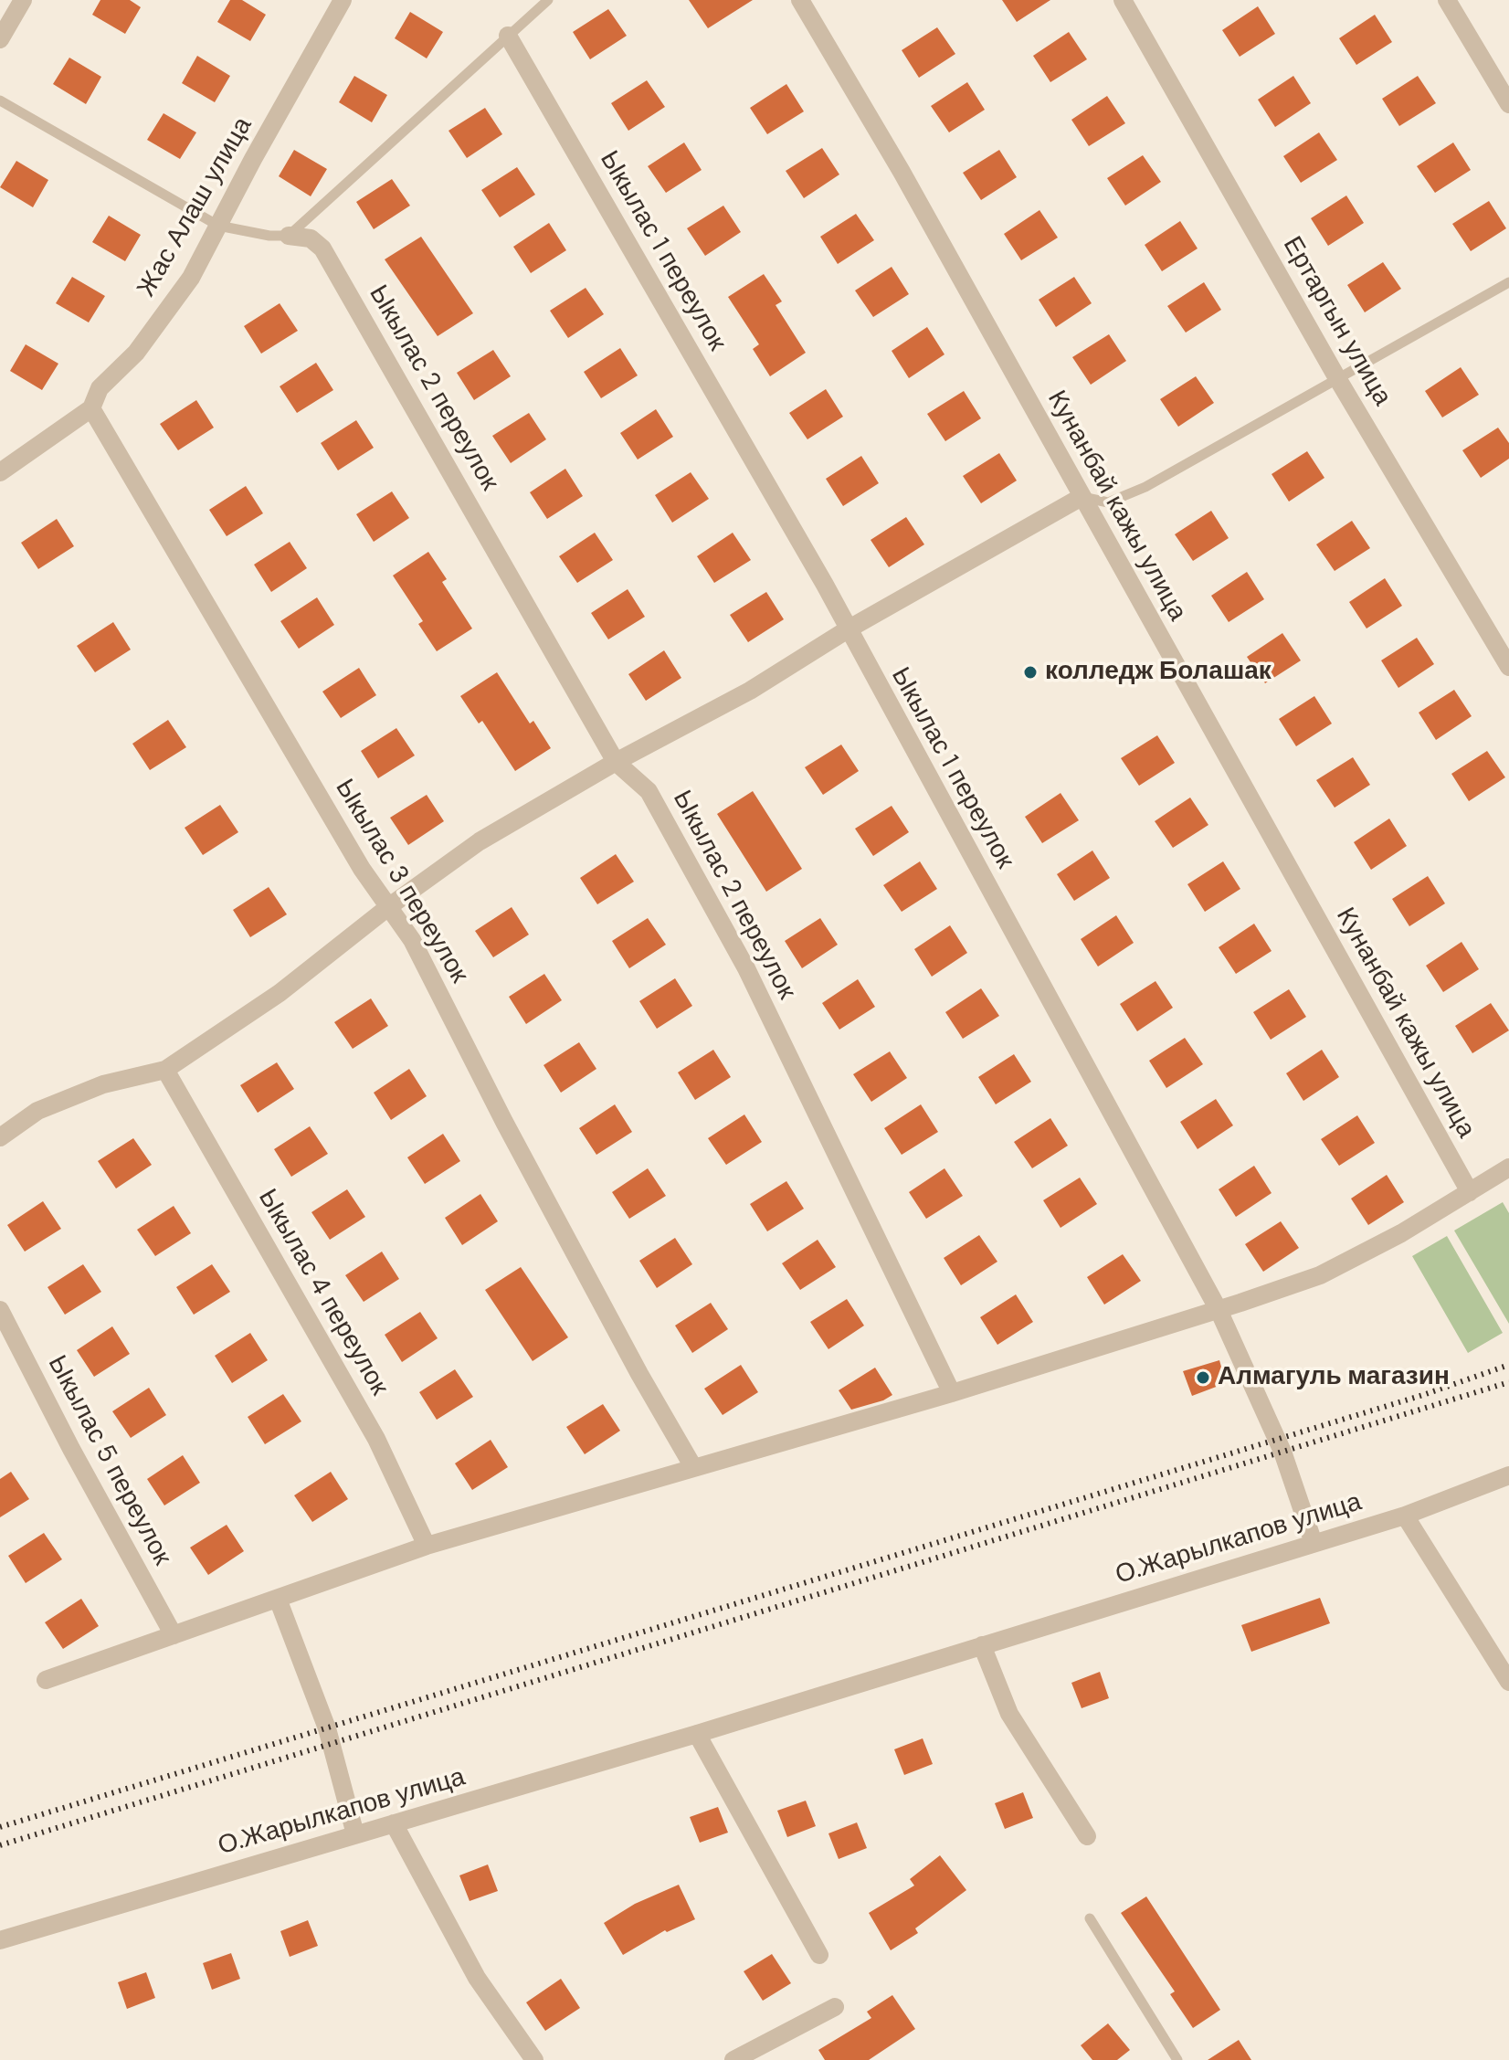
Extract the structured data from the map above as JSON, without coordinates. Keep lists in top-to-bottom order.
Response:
{
  "streets": {
    "street": [
      "Жас Алаш улица",
      "Ыкылас 1 переулок",
      "Ертаргын улица",
      "Ыкылас 2 переулок",
      "Кунанбай кажы улица",
      "Ыкылас 3 переулок",
      "Ыкылас 4 переулок",
      "Ыкылас 5 переулок",
      "О.Жарылкапов улица"
    ]
  },
  "crossings": [
    ["Жас Алаш улица", "Ыкылас 3 переулок"],
    ["Ыкылас 1 переулок", "О.Жарылкапов улица"]
  ],
  "places": ["колледж Болашак", "Алмагуль магазин"]
}
